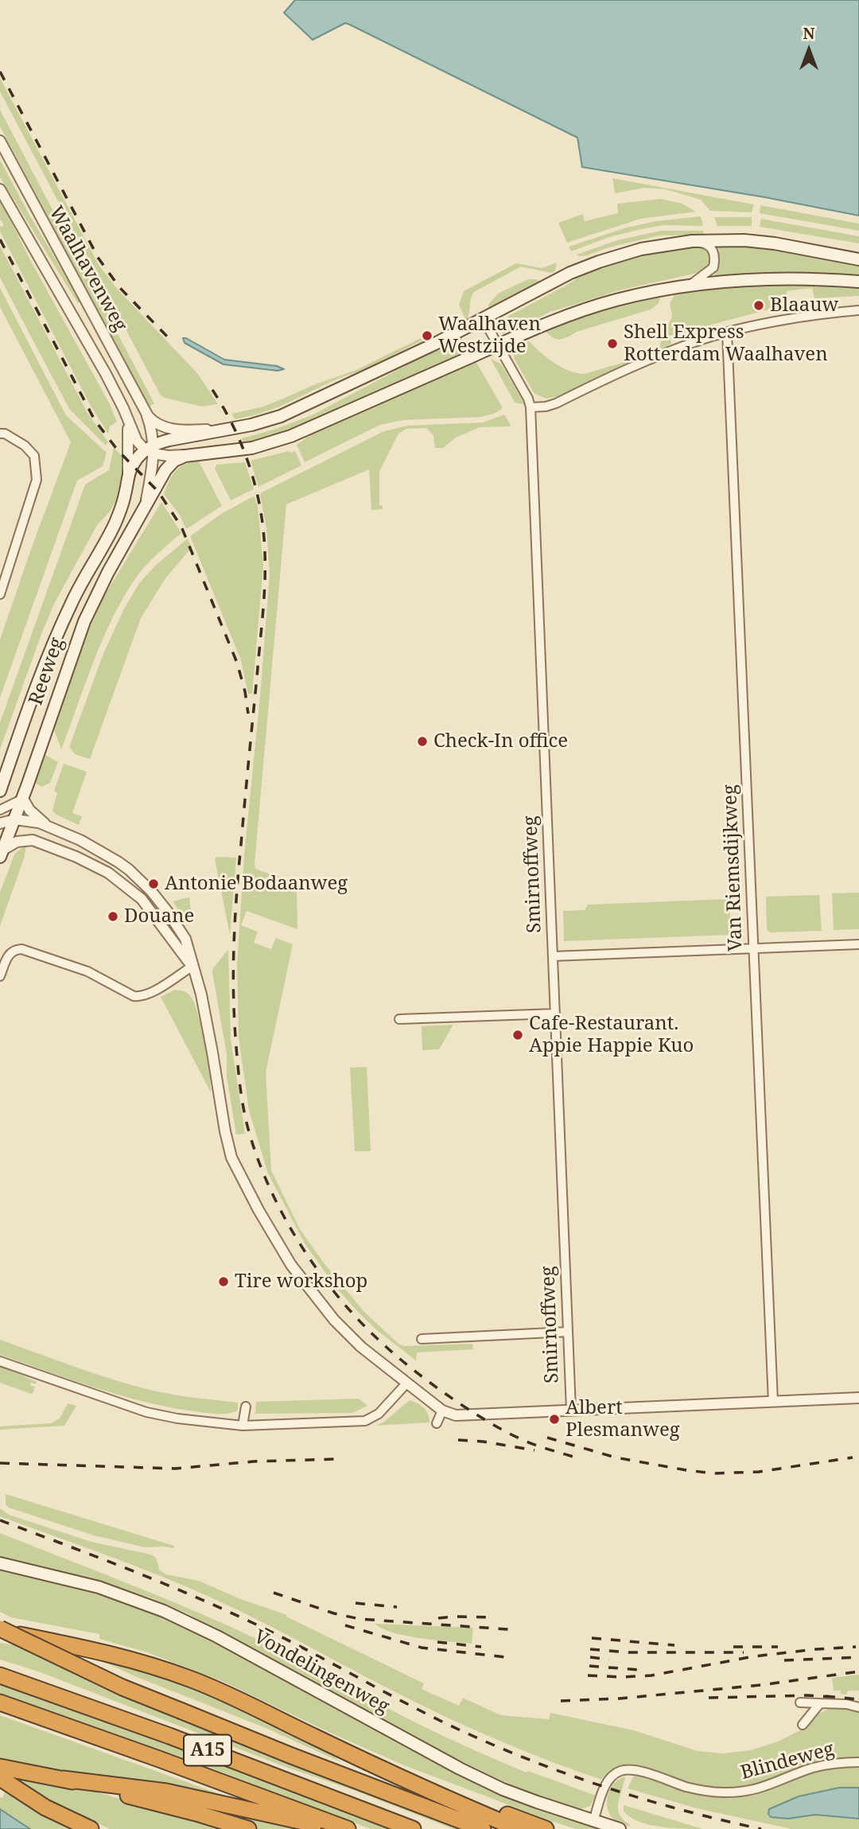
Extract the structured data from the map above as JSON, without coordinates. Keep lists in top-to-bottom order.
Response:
{
  "streets": {
    "highway": ["A15"],
    "main road": ["Reeweg", "Vondelingenweg"],
    "street": [
      "Waalhavenweg",
      "Van Riemsdijkweg",
      "Smirnoffweg",
      "Blindeweg"
    ]
  },
  "crossings": [
    ["Waalhavenweg", "Reeweg"],
    ["Vondelingenweg", "Blindeweg"]
  ],
  "places": [
    "Blaauw",
    "Waalhaven Westzijde",
    "Shell Express Rotterdam Waalhaven",
    "Check-In office",
    "Antonie Bodaanweg",
    "Douane",
    "Cafe-Restaurant. Appie Happie Kuo",
    "Tire workshop",
    "Albert Plesmanweg"
  ],
  "north": "top"
}
